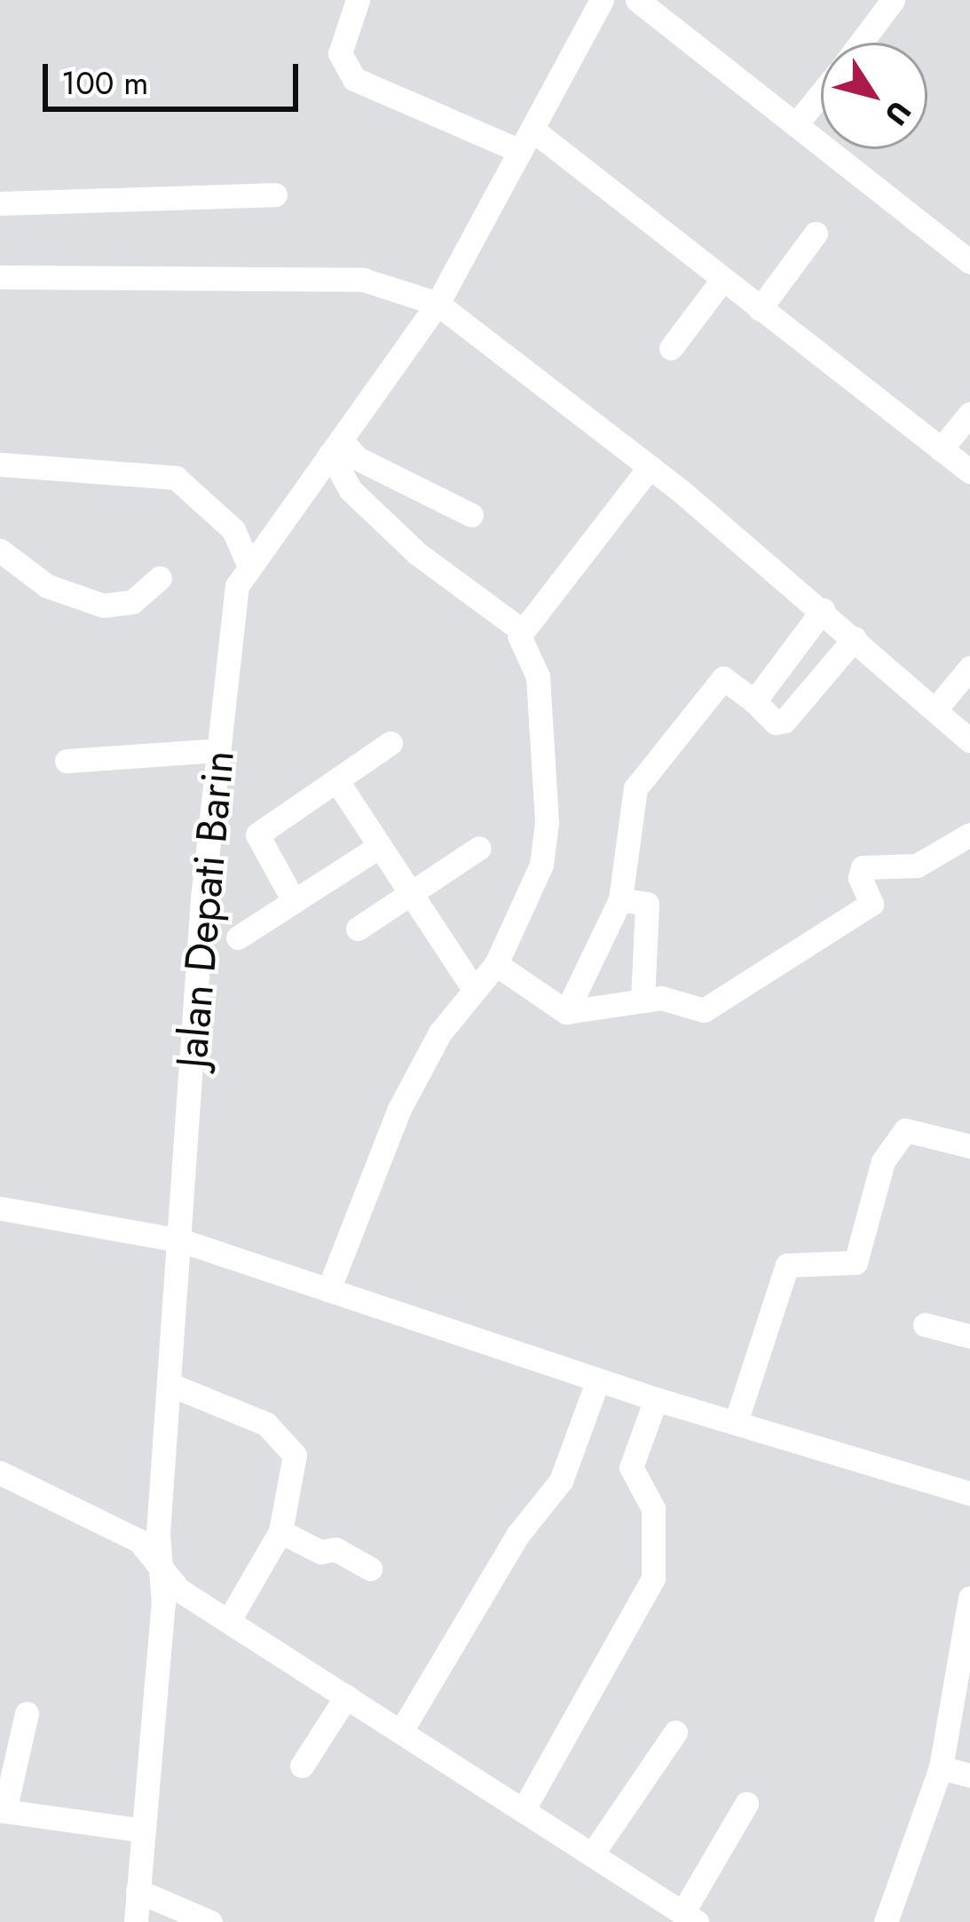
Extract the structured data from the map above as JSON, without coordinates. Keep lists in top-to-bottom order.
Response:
{
  "streets": {
    "street": ["Jalan Depati Barin"]
  },
  "scale_bar": "100 m",
  "north": "bottom right"
}
